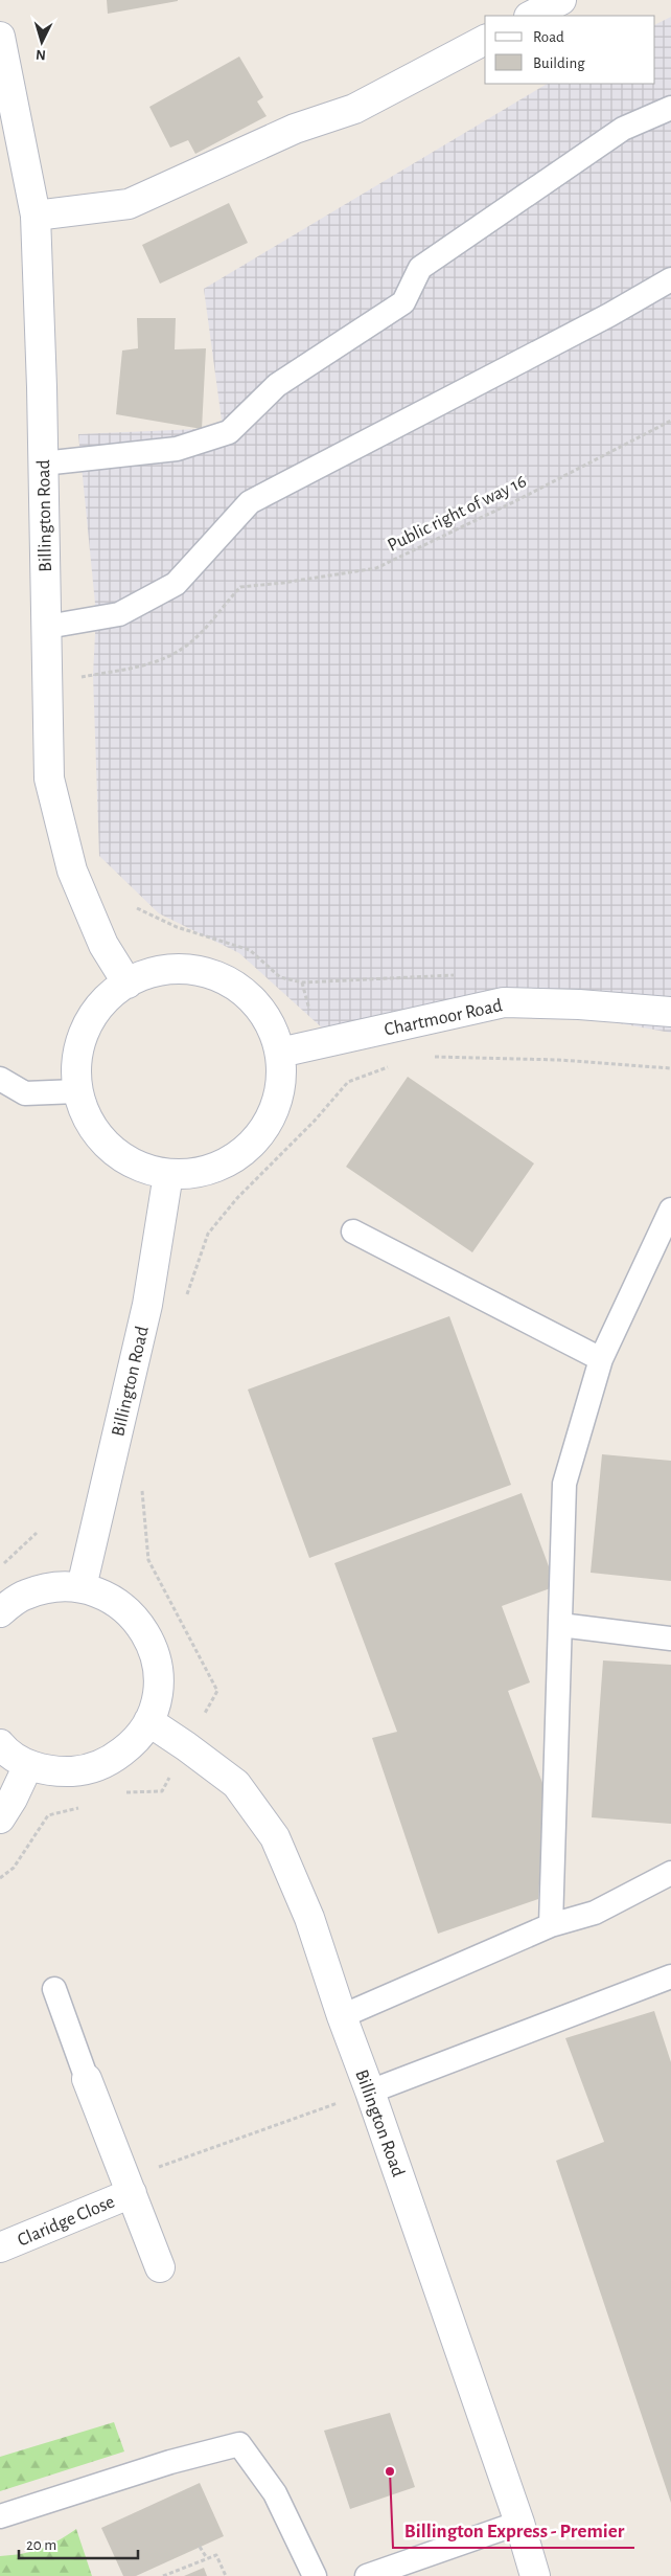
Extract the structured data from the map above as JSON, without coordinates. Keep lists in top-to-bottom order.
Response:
{
  "streets": {
    "street": ["Billington Road", "Chartmoor Road", "Claridge Close"],
    "path": ["Public right of way 16"]
  },
  "places": ["Billington Express - Premier"],
  "legend": ["Road", "Building"],
  "scale_bar": "20 m",
  "north": "bottom"
}
